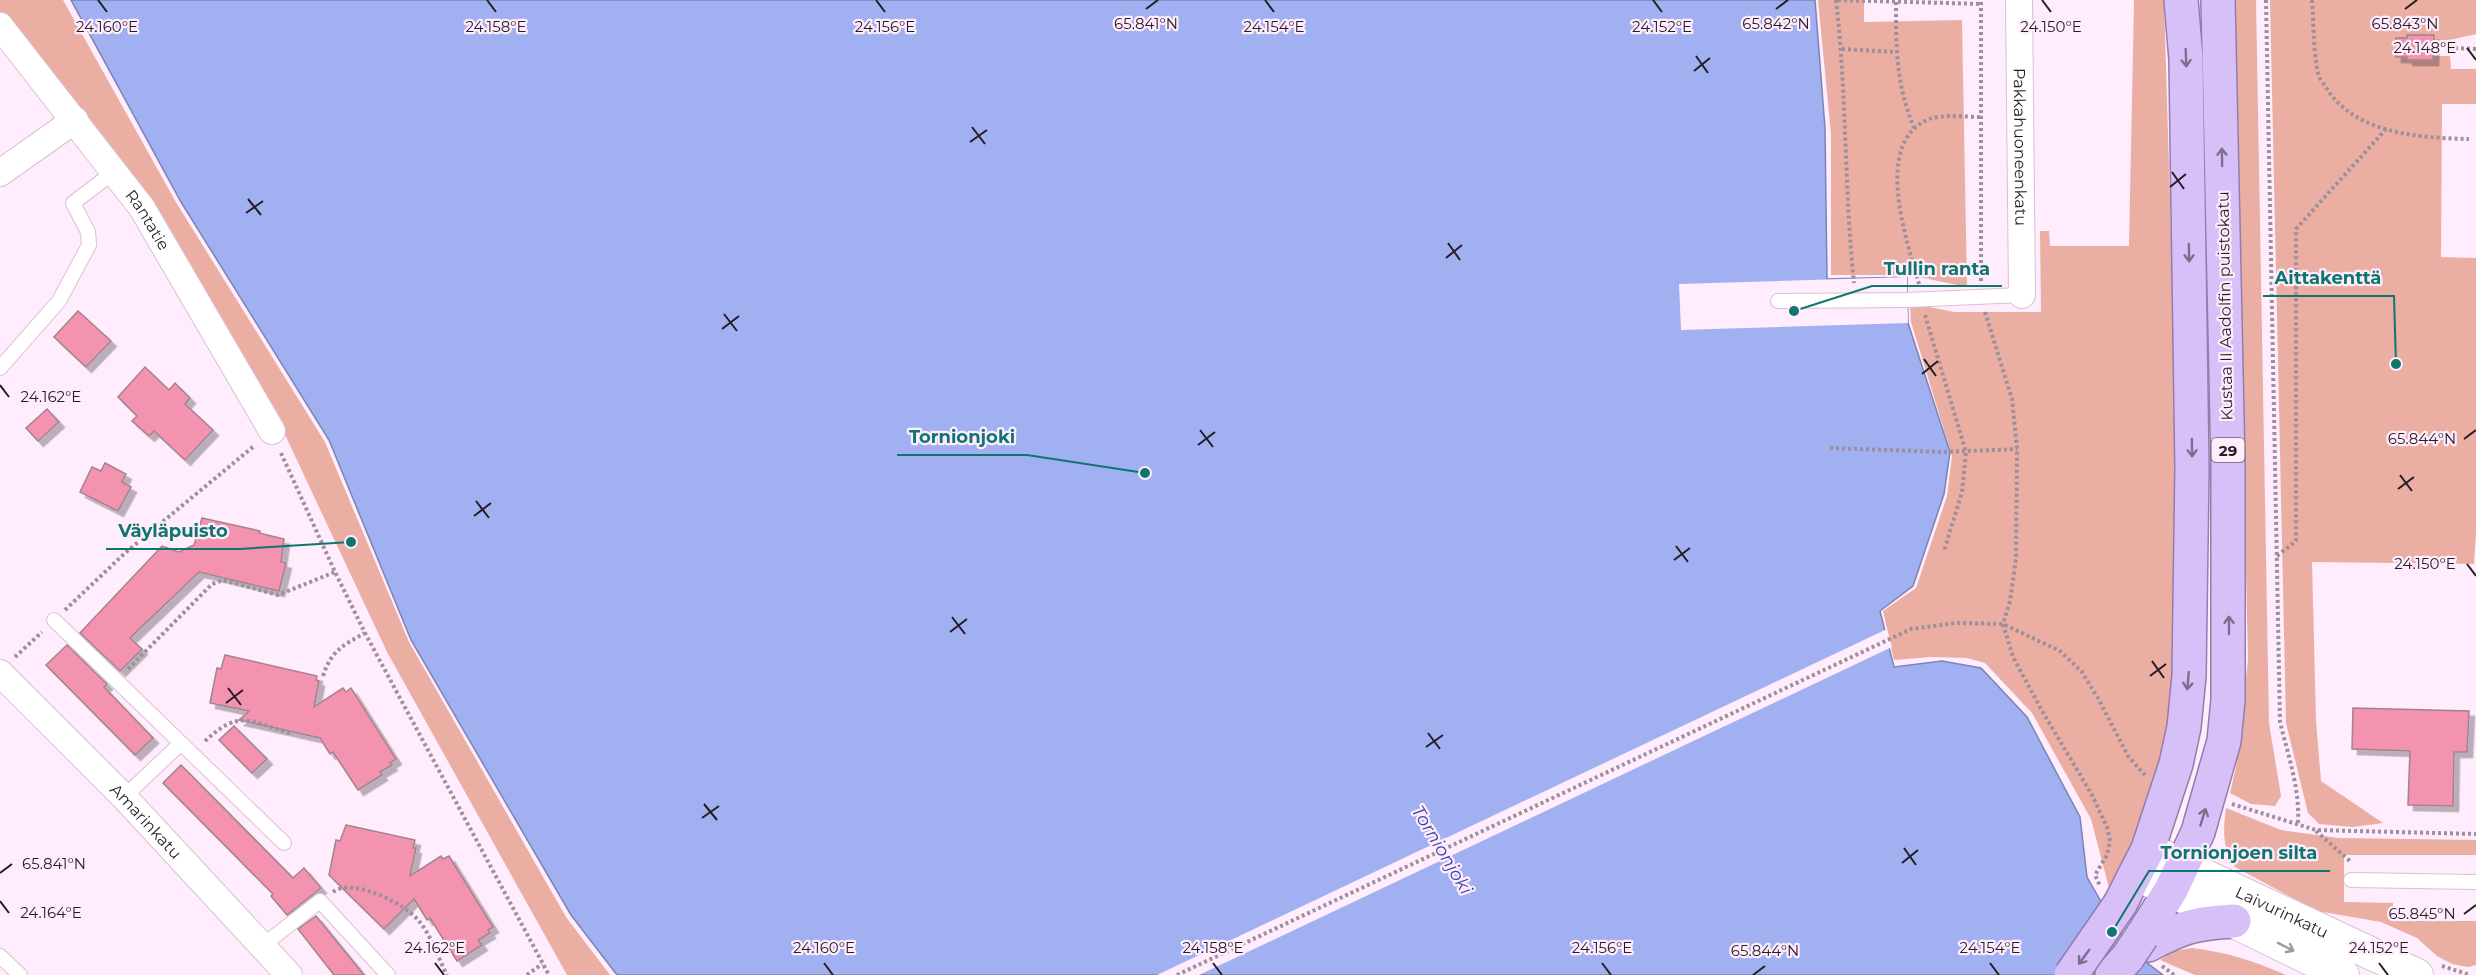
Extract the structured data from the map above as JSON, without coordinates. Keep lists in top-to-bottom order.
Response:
{
  "streets": {
    "highway": ["Kustaa II Aadolfin puistokatu", "29"],
    "street": [
      "Pakkahuoneenkatu",
      "Rantatie",
      "Amarinkatu",
      "Laivurinkatu"
    ]
  },
  "crossings": [
    ["Kustaa II Aadolfin puistokatu", "29"],
    ["Kustaa II Aadolfin puistokatu", "Laivurinkatu"],
    ["29", "Laivurinkatu"]
  ],
  "water": ["Tornionjoki"],
  "places": [
    "Tullin ranta",
    "Aittakenttä",
    "Tornionjoki",
    "Väyläpuisto",
    "Tornionjoen silta"
  ],
  "coordinates": [
    "65.841°N",
    "65.842°N",
    "65.843°N",
    "24.160°E",
    "24.158°E",
    "24.156°E",
    "24.152°E",
    "24.150°E",
    "24.154°E",
    "24.148°E",
    "24.162°E",
    "65.844°N",
    "24.164°E",
    "65.845°N"
  ]
}
